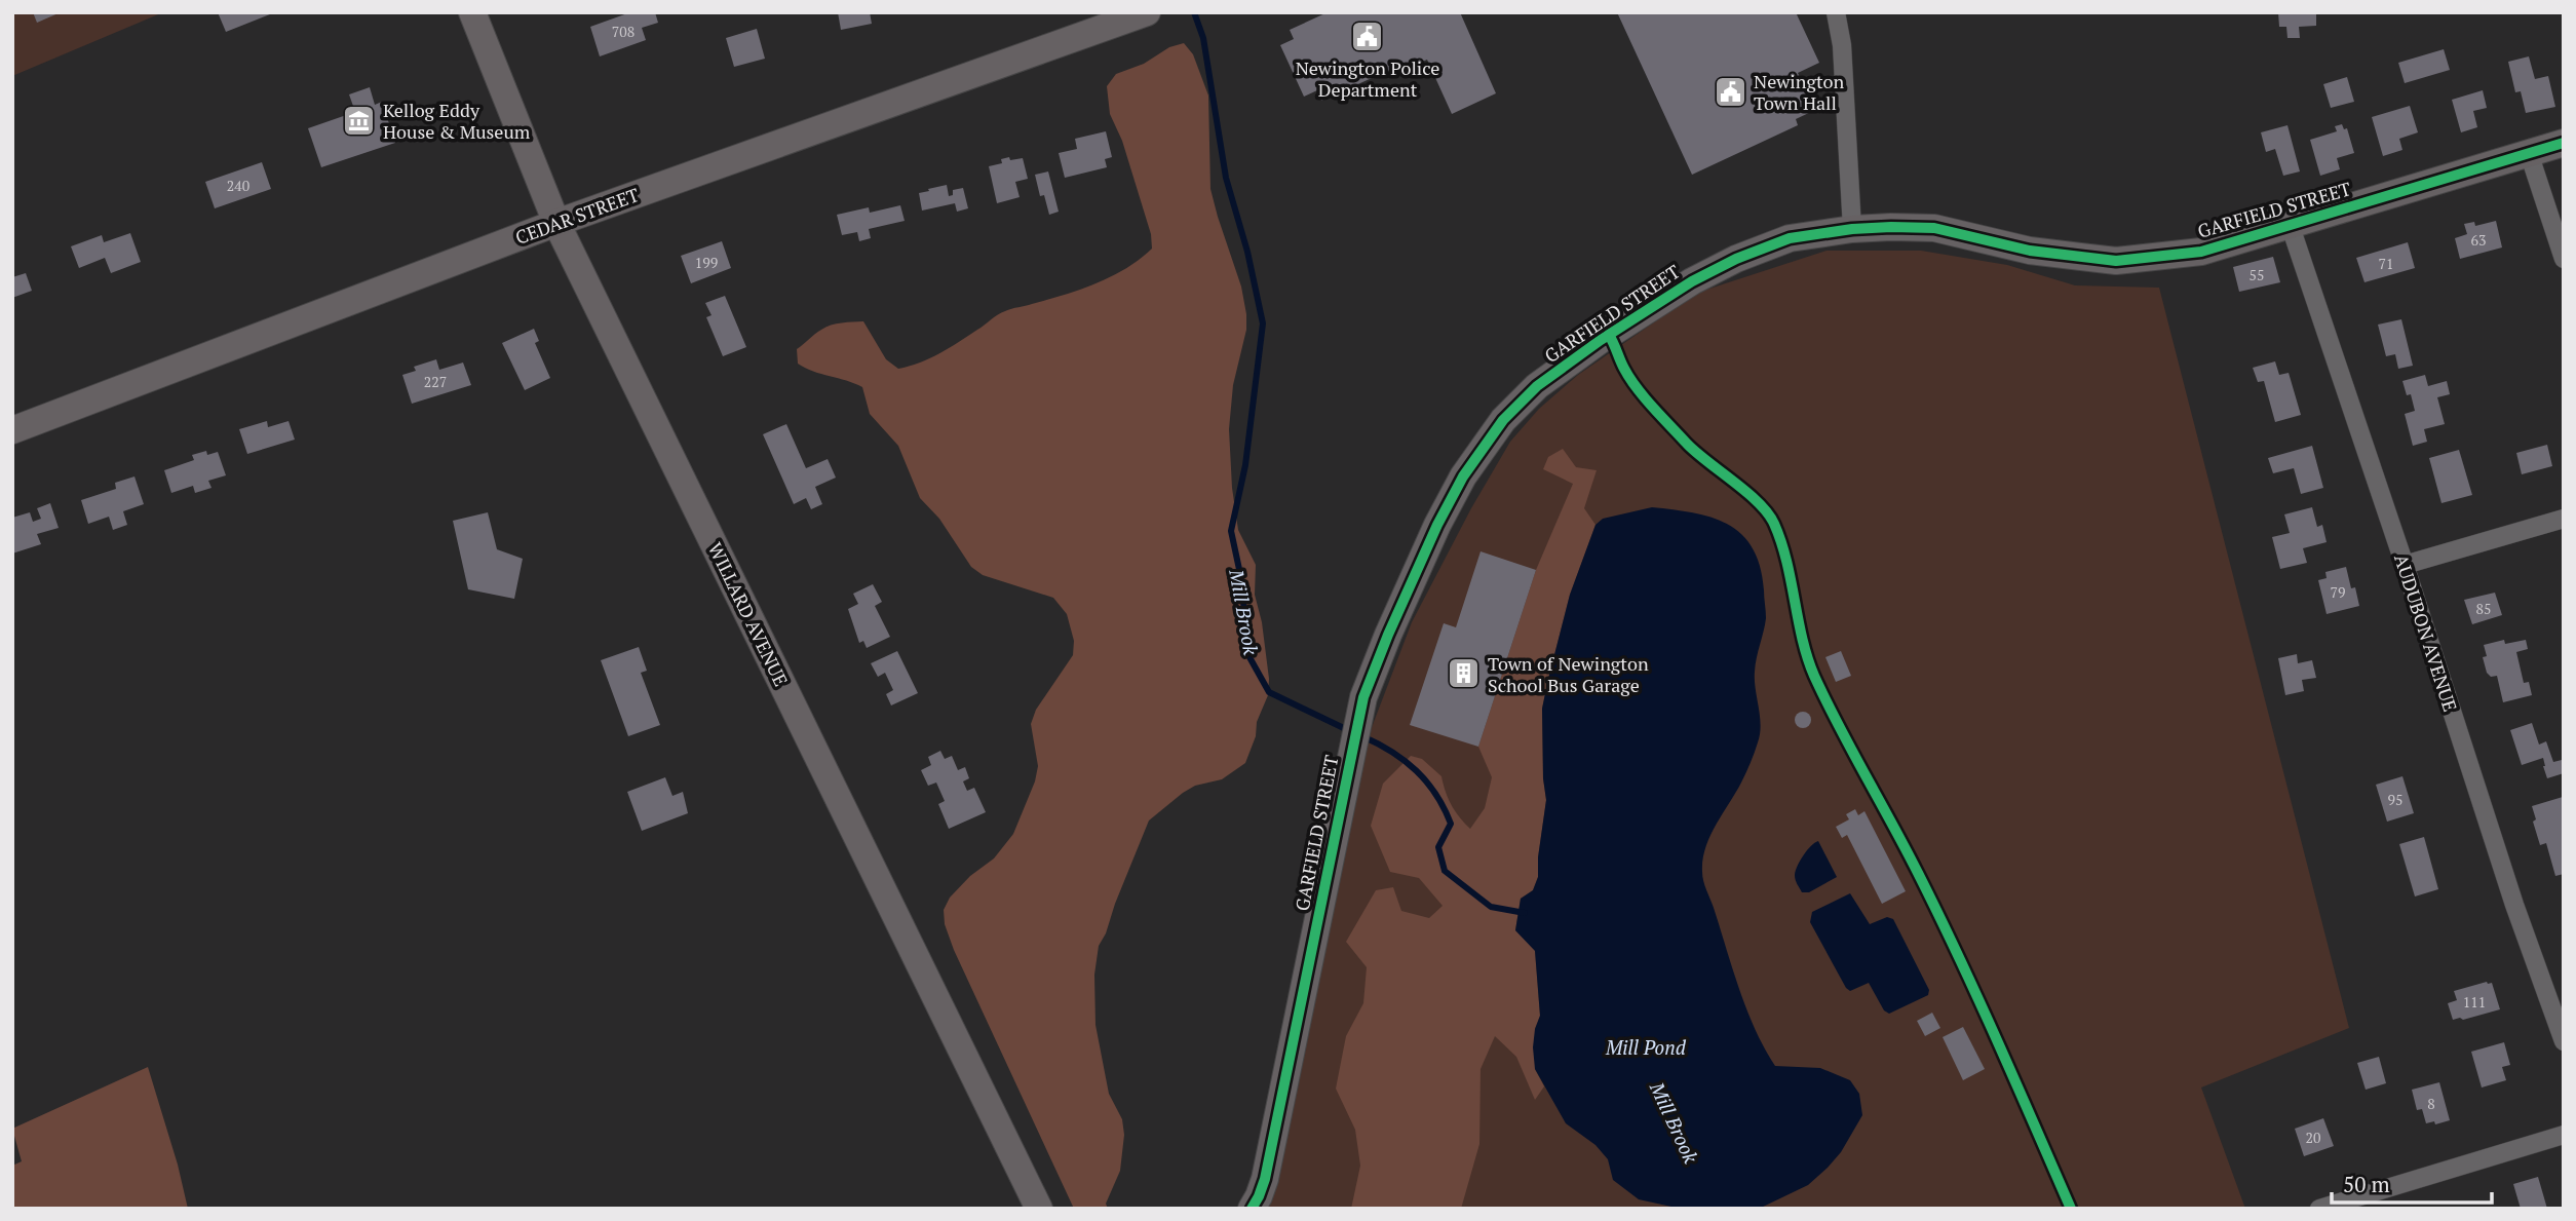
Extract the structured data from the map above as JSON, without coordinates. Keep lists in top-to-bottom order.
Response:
{
  "streets": {
    "main road": ["GARFIELD STREET", "CEDAR STREET", "WILLARD AVENUE"],
    "street": ["AUDUBON AVENUE"]
  },
  "crossings": [
    ["GARFIELD STREET", "AUDUBON AVENUE"],
    ["CEDAR STREET", "WILLARD AVENUE"]
  ],
  "water": ["Mill Brook", "Mill Pond"],
  "places": {
    "public building": ["Newington Police Department", "Newington Town Hall"],
    "museum": ["Kellog Eddy House & Museum"],
    "building": ["Town of Newington School Bus Garage"]
  },
  "house_numbers": [
    "708",
    "240",
    "63",
    "199",
    "71",
    "55",
    "227",
    "79",
    "85",
    "95",
    "111",
    "8",
    "20"
  ],
  "scale_bar": "50 m"
}
